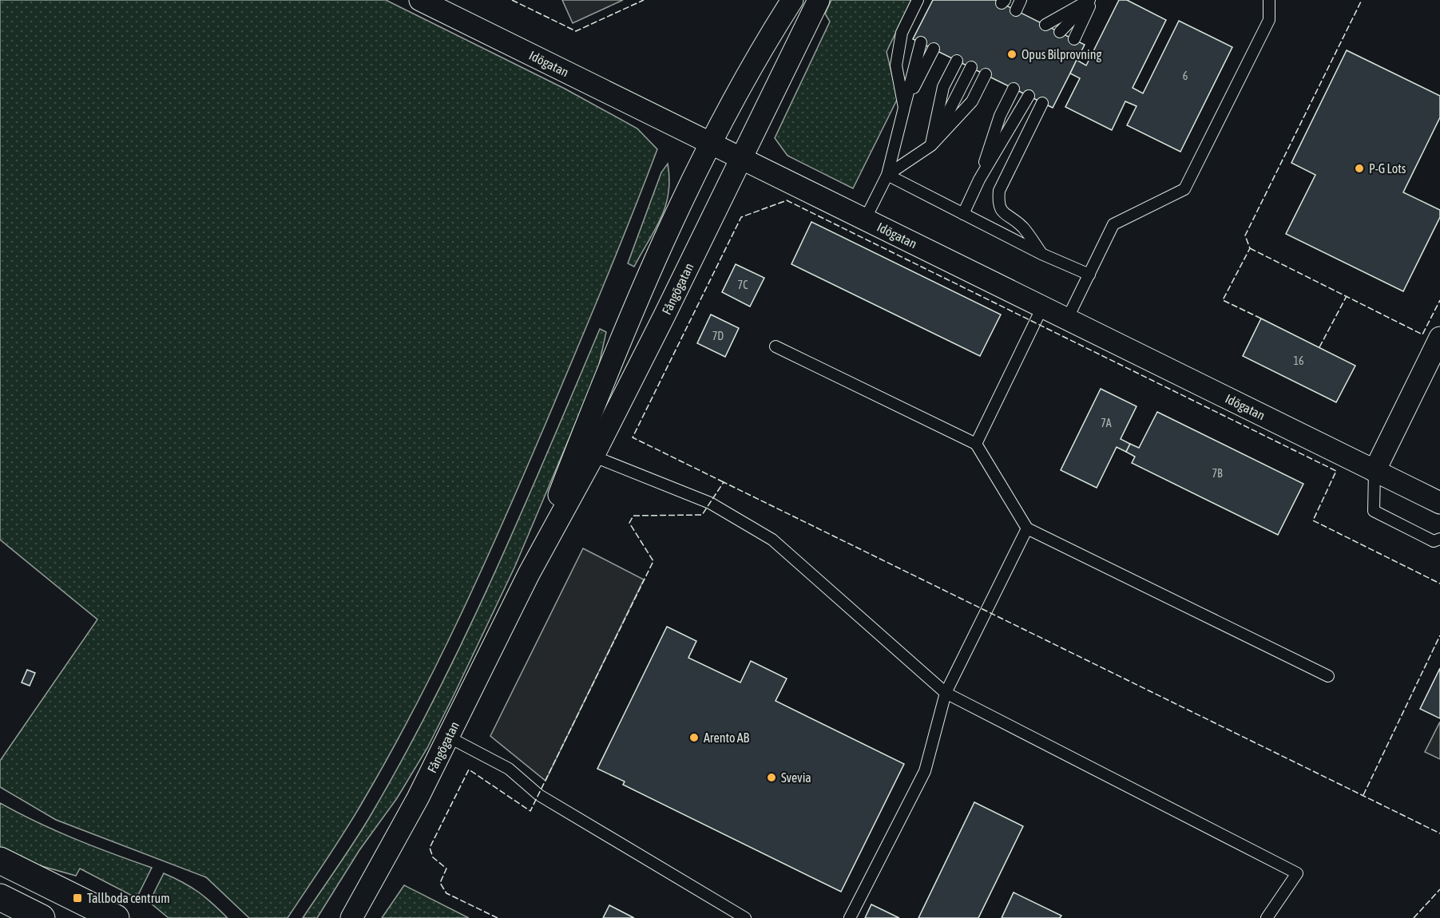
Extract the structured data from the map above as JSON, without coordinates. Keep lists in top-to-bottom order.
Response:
{
  "streets": {
    "street": ["Idögatan", "Fångögatan"]
  },
  "crossings": [
    ["Idögatan", "Fångögatan"]
  ],
  "places": {
    "other": [
      "Opus Bilprovning",
      "P-G Lots",
      "Arento AB",
      "Svevia"
    ],
    "transit": ["Tallboda centrum"]
  },
  "house_numbers": [
    "6",
    "7C",
    "7D",
    "16",
    "7A",
    "7B"
  ]
}
